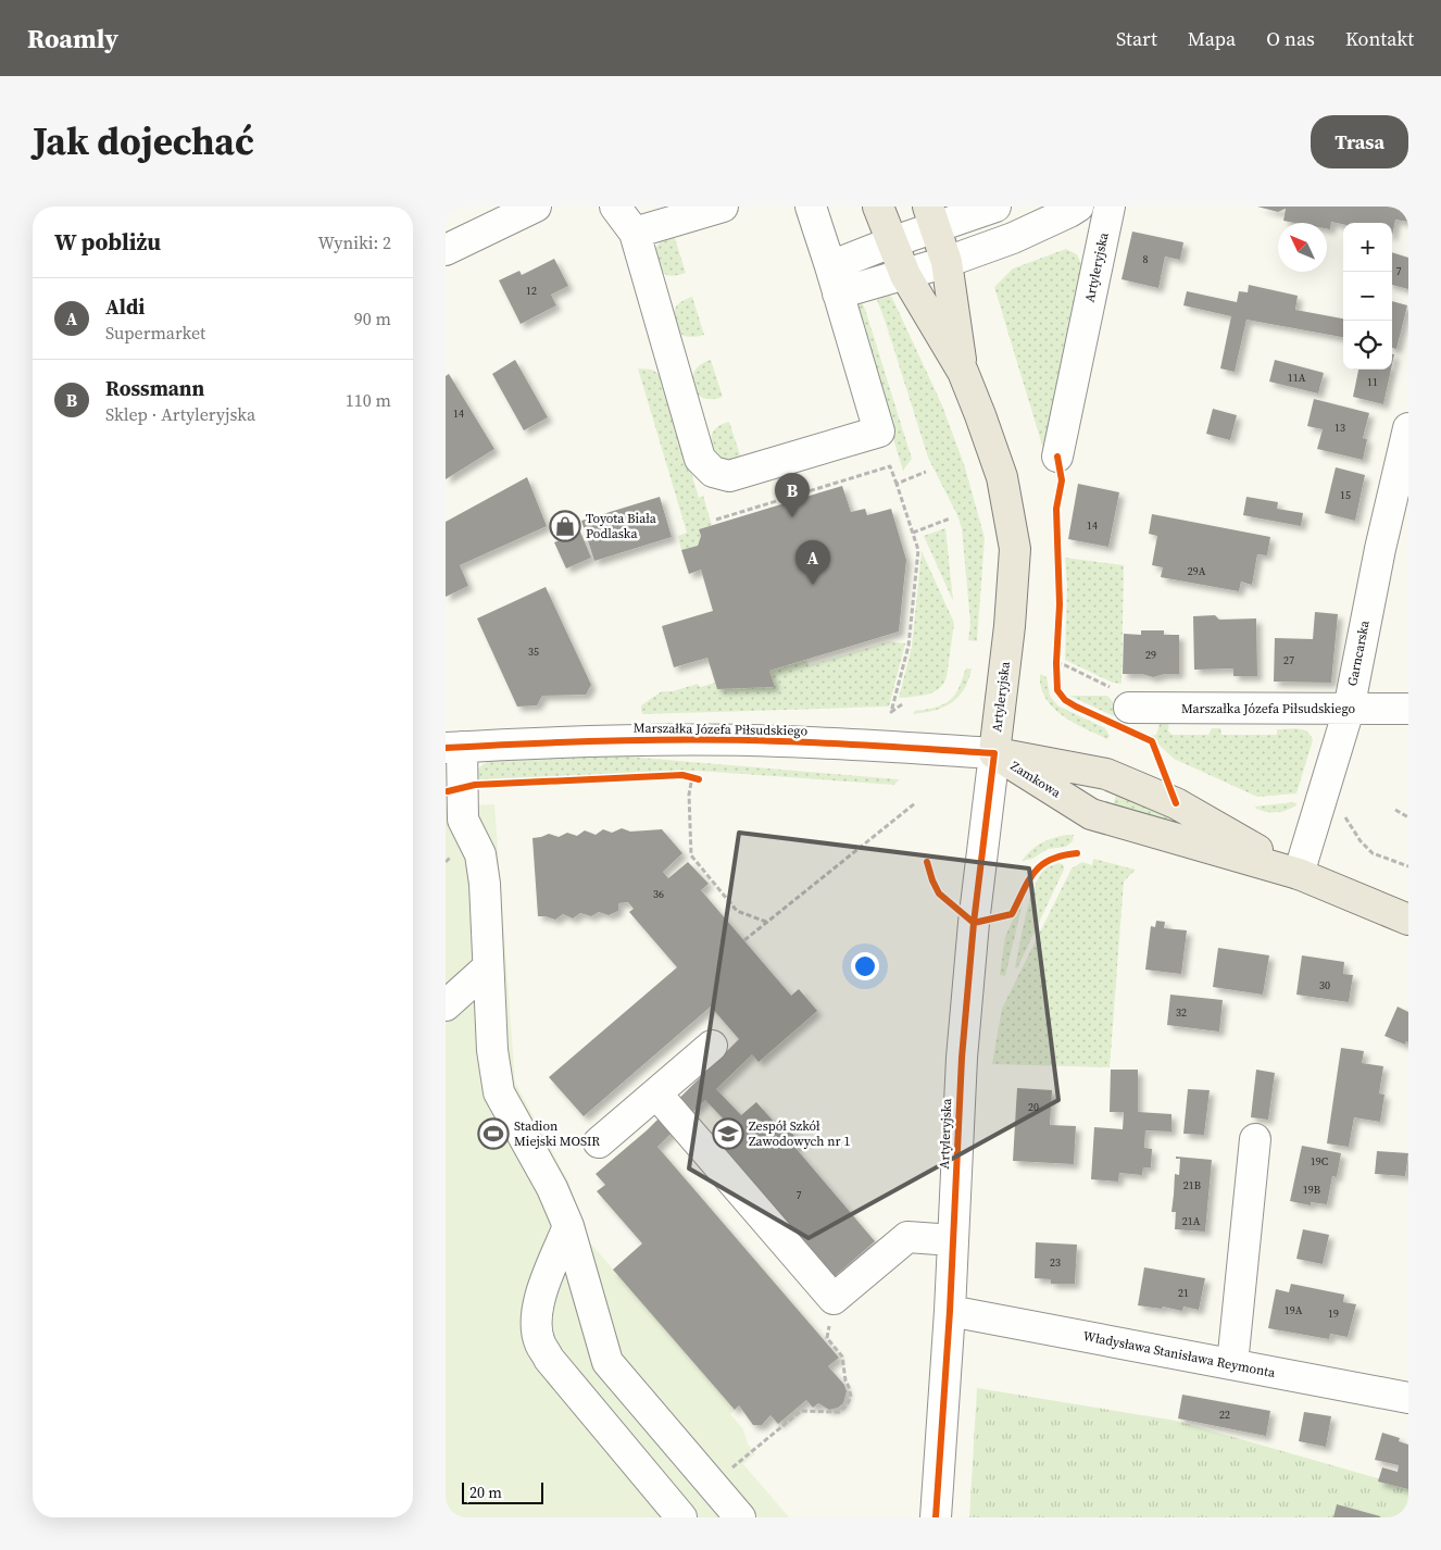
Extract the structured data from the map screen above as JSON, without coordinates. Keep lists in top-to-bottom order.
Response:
{
  "streets": {
    "main road": ["Artyleryjska", "Zamkowa"],
    "street": ["Garncarska", "Marszałka Józefa Piłsudskiego", "Władysława Stanisława Reymonta"]
  },
  "crossings": [
    ["Artyleryjska", "Marszałka Józefa Piłsudskiego"],
    ["Artyleryjska", "Zamkowa"],
    ["Artyleryjska", "Władysława Stanisława Reymonta"],
    ["Garncarska", "Marszałka Józefa Piłsudskiego"],
    ["Garncarska", "Zamkowa"],
    ["Marszałka Józefa Piłsudskiego", "Zamkowa"]
  ],
  "places": {
    "shop": ["Toyota Biała Podlaska"],
    "sports": ["Stadion Miejski MOSIR"],
    "school or university": ["Zespół Szkół Zawodowych nr 1"]
  },
  "house_numbers": [
    "8",
    "7",
    "12",
    "11A",
    "11",
    "14",
    "13",
    "15",
    "14",
    "29A",
    "35",
    "29",
    "27",
    "36",
    "30",
    "32",
    "20",
    "19C",
    "21B",
    "19B",
    "7",
    "21A",
    "23",
    "21",
    "19A",
    "19",
    "22"
  ],
  "scale_bar": "20 m",
  "north": "top left",
  "page": {
    "header": "Roamly",
    "nav": [
      "Start",
      "Mapa",
      "O nas",
      "Kontakt"
    ],
    "title": "Jak dojechać",
    "buttons": "Trasa",
    "heading": ["W pobliżu", "Wyniki: 2"],
    "map_buttons": ["+", "−"],
    "list": [
      {
        "mark": "A",
        "name": "Aldi",
        "note": "Supermarket",
        "value": "90 m"
      },
      {
        "mark": "B",
        "name": "Rossmann",
        "note": "Sklep · Artyleryjska",
        "value": "110 m"
      }
    ],
    "pins": ["B", "A"],
    "scale": "20 m"
  }
}
